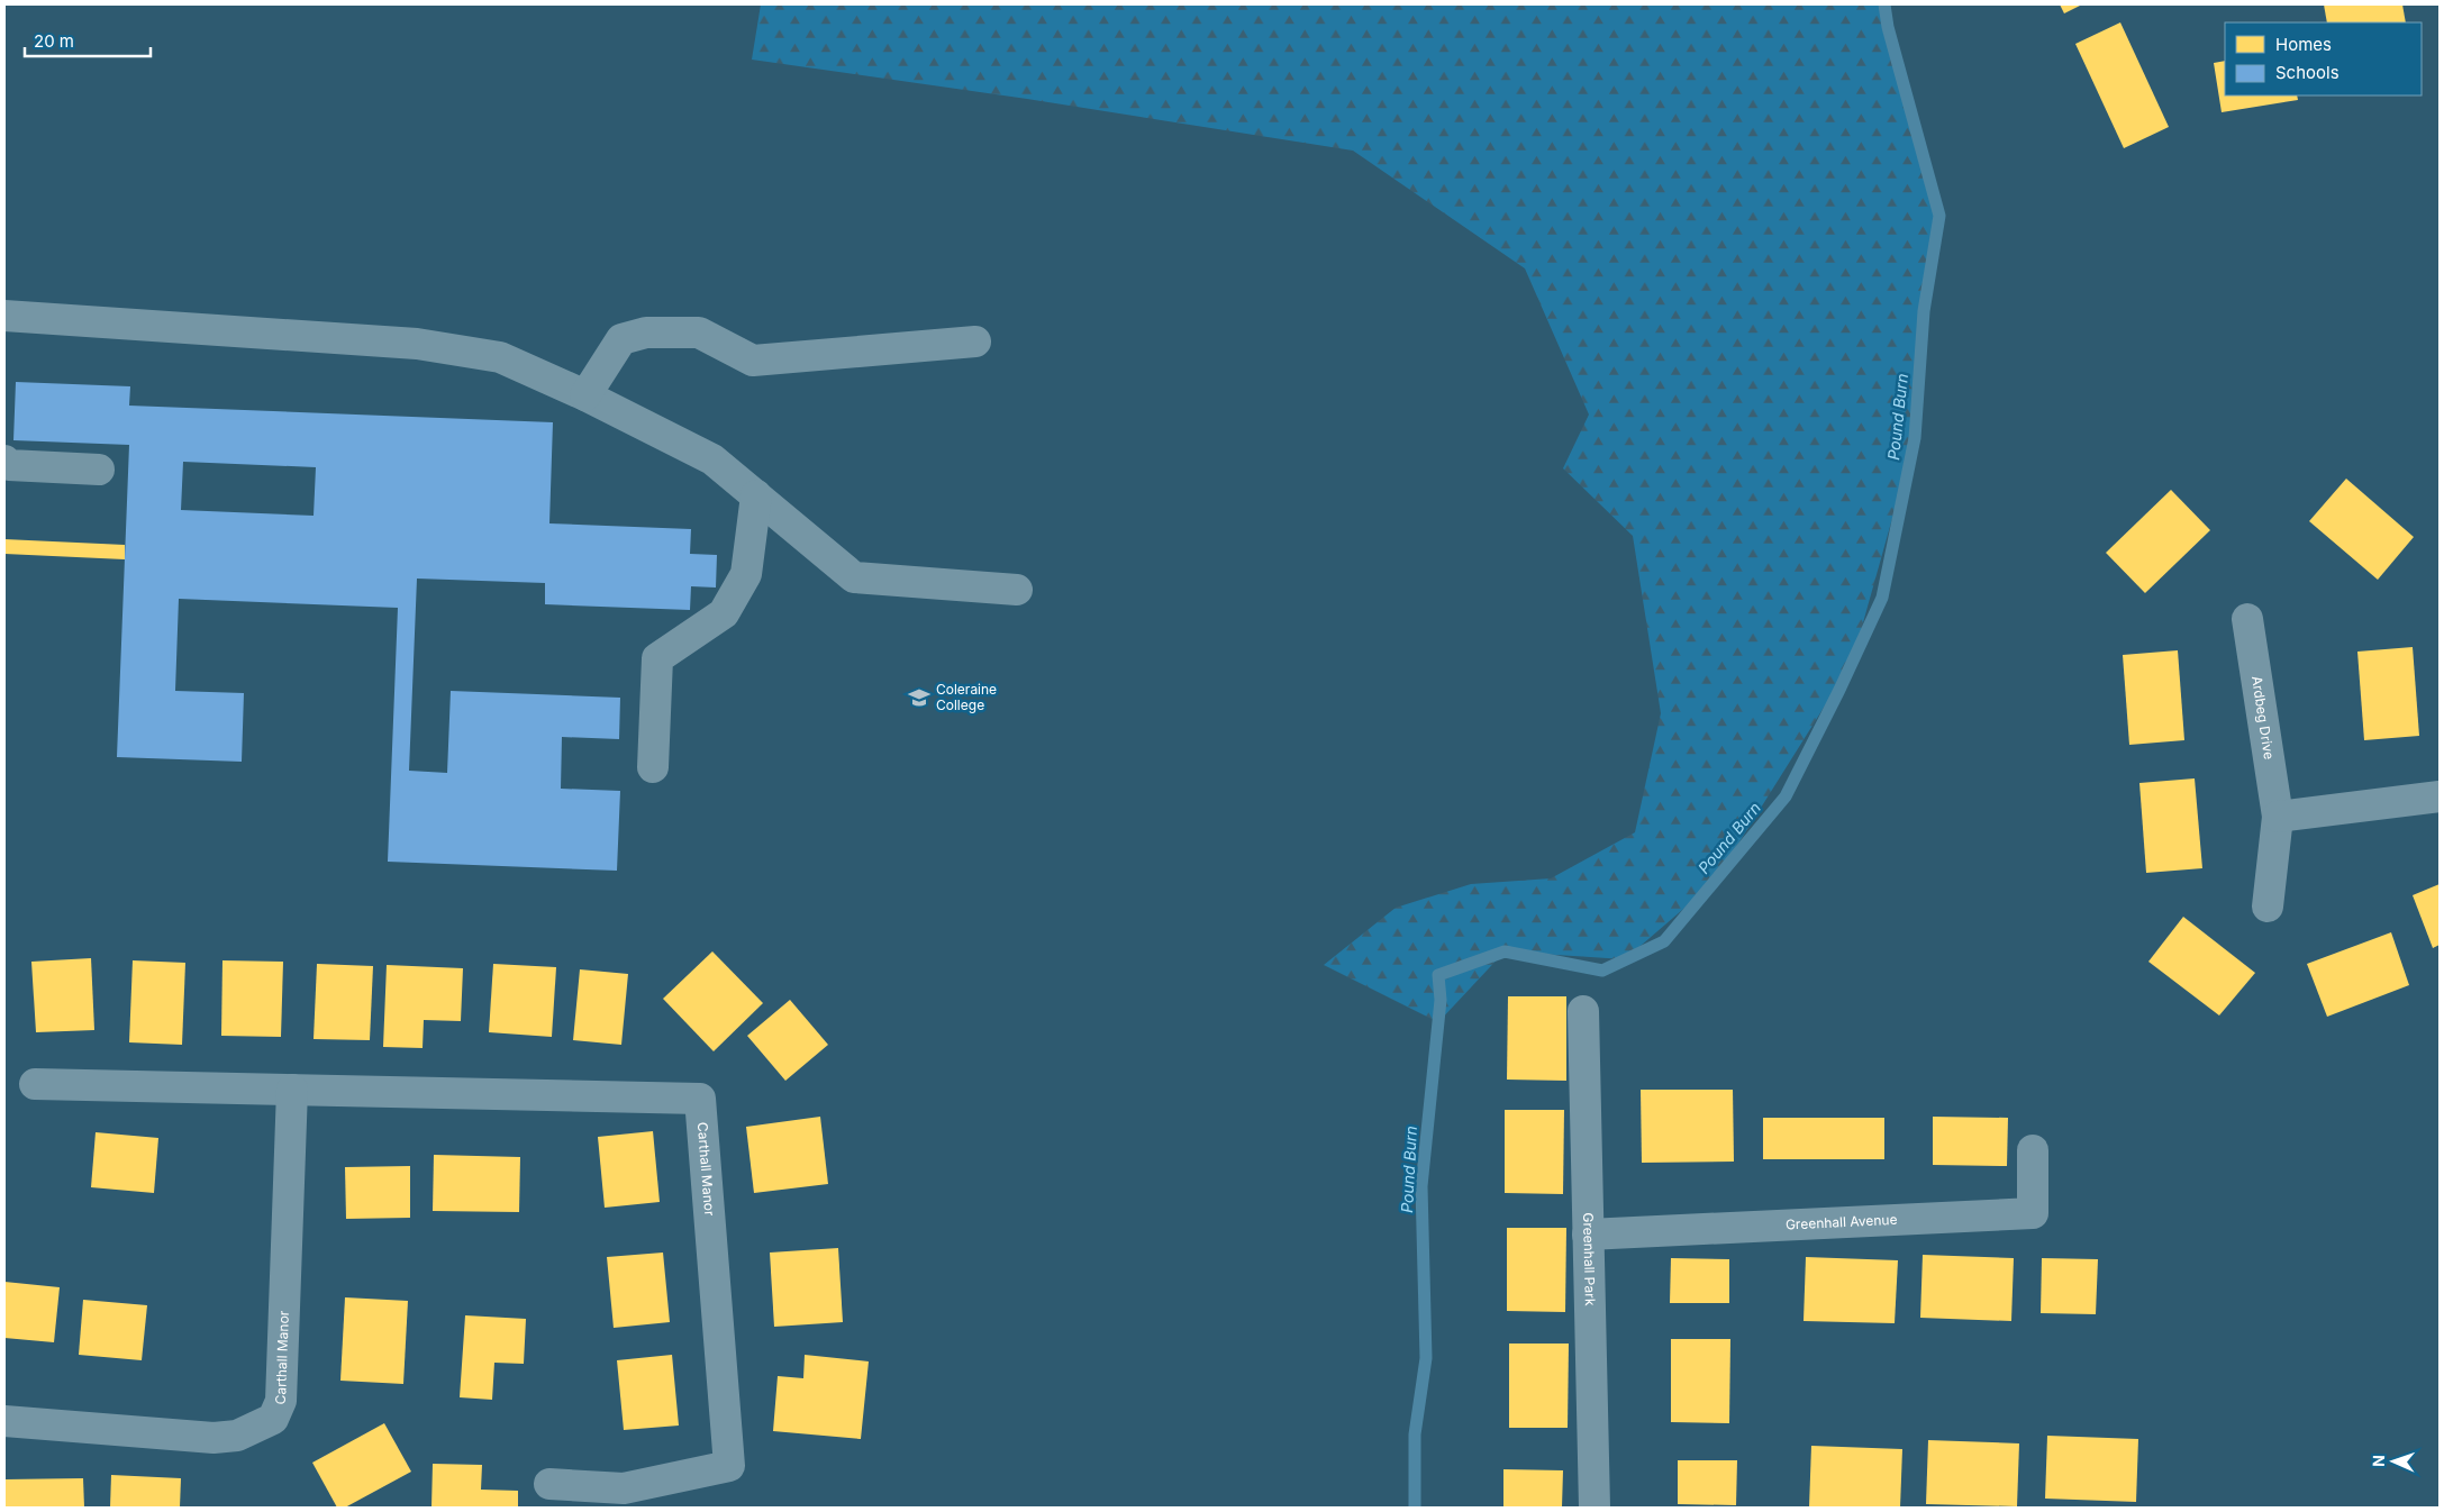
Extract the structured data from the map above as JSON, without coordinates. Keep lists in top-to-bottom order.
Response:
{
  "streets": {
    "street": [
      "Ardbeg Drive",
      "Carthall Manor",
      "Greenhall Avenue",
      "Greenhall Park"
    ]
  },
  "crossings": [
    ["Greenhall Avenue", "Greenhall Park"]
  ],
  "water": ["Pound Burn"],
  "places": {
    "school or university": ["Coleraine College"]
  },
  "legend": ["Homes", "Schools"],
  "scale_bar": "20 m",
  "north": "left"
}
